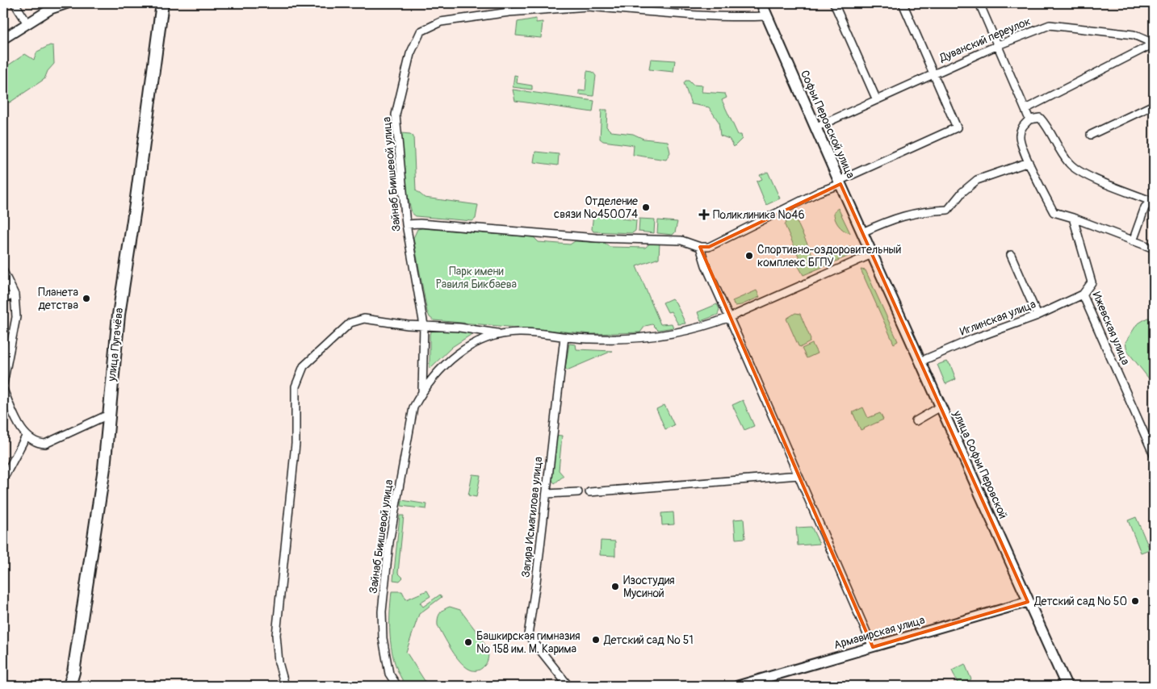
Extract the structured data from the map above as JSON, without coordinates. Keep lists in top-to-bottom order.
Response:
{
  "streets": {
    "main road": ["Софьи Перовской улица", "улица Пугачёва", "улица Софьи Перовской"],
    "street": [
      "Дуванский переулок",
      "Зайнаб Биишевой улица",
      "Иглинская улица",
      "Ижевская улица",
      "Загира Исмагилова улица",
      "Армавирская улица"
    ]
  },
  "crossings": [
    ["Дуванский переулок", "Софьи Перовской улица"],
    ["Софьи Перовской улица", "Зайнаб Биишевой улица"],
    ["Софьи Перовской улица", "улица Софьи Перовской"],
    ["Зайнаб Биишевой улица", "улица Софьи Перовской"],
    ["Зайнаб Биишевой улица", "Загира Исмагилова улица"],
    ["Иглинская улица", "Ижевская улица"],
    ["Иглинская улица", "улица Софьи Перовской"],
    ["улица Софьи Перовской", "Армавирская улица"]
  ],
  "parks": ["Парк имени Равиля Бикбаева"],
  "places": {
    "other": [
      "Отделение связи №450074",
      "Спортивно-оздоровительный комплекс БГПУ",
      "Планета детства",
      "Изостудия Мусиной",
      "Детский сад № 50",
      "Детский сад № 51",
      "Башкирская гимназия № 158 им. М. Карима"
    ],
    "health": ["Поликлиника №46"]
  }
}
